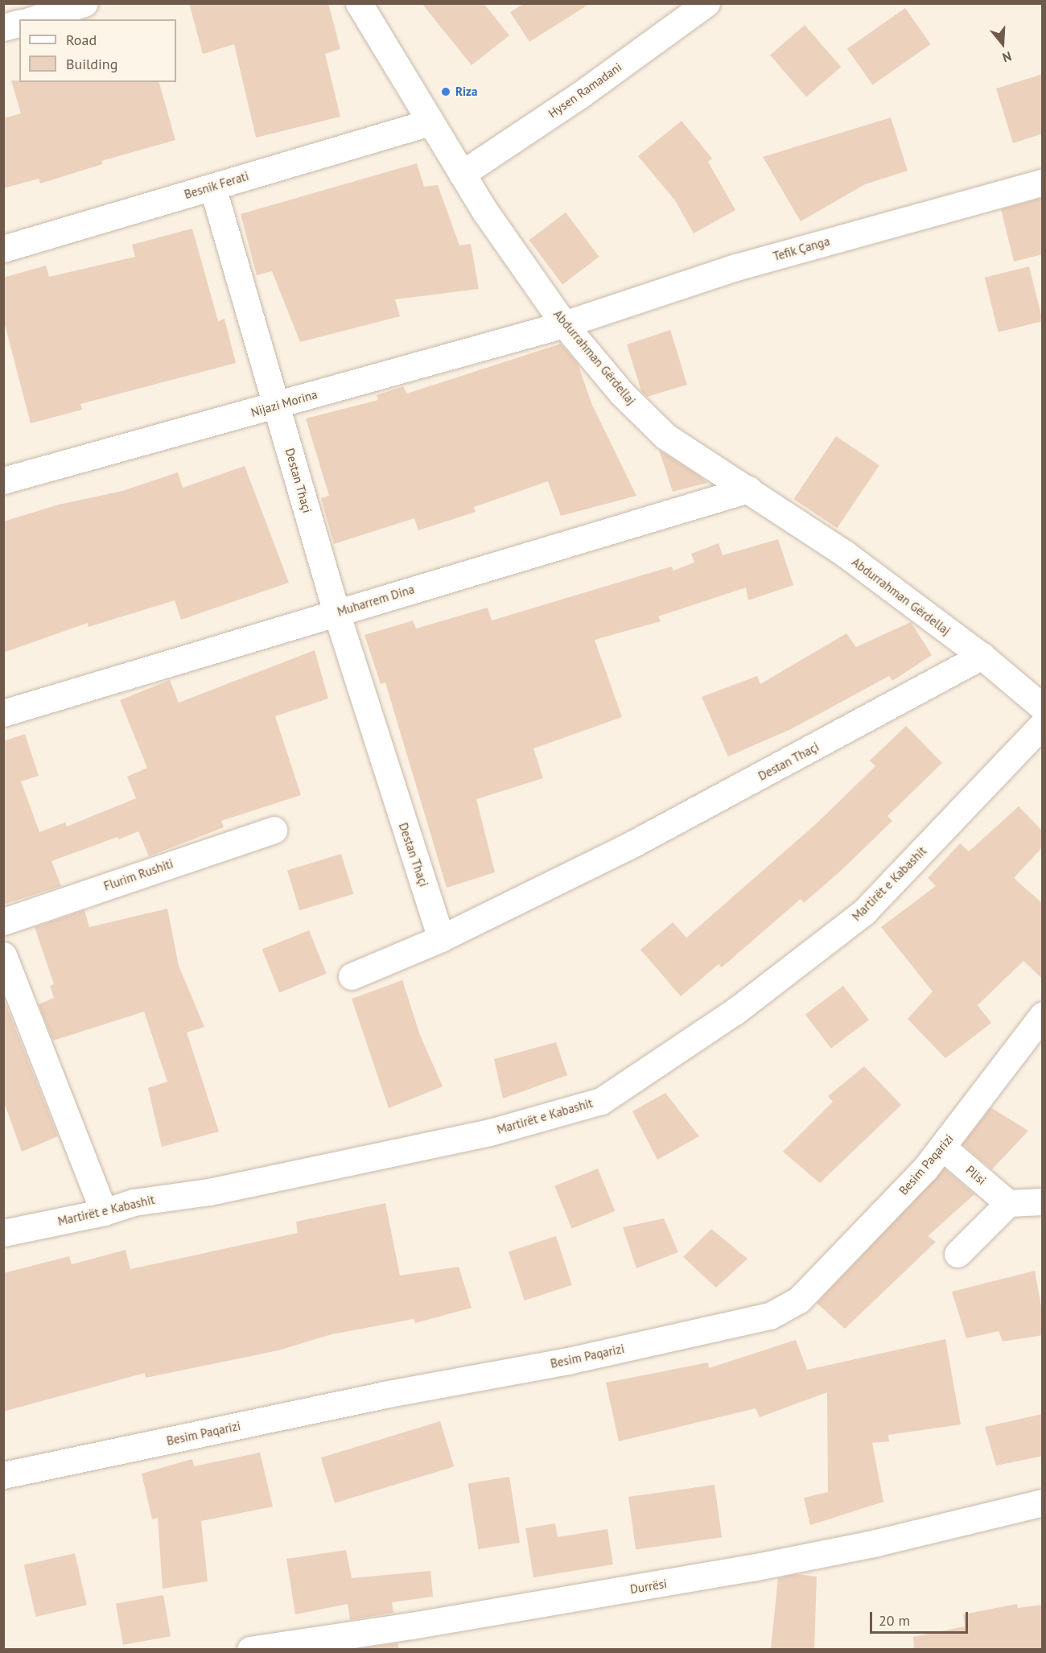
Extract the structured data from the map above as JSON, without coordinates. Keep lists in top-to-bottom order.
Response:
{
  "streets": {
    "street": [
      "Hysen Ramadani",
      "Besnik Ferati",
      "Tefik Çanga",
      "Abdurrahman Gërdellaj",
      "Nijazi Morina",
      "Destan Thaçi",
      "Muharrem Dina",
      "Flurim Rushiti",
      "Martirët e Kabashit",
      "Besim Paqarizi",
      "Plisi",
      "Durrësi"
    ]
  },
  "crossings": [
    ["Hysen Ramadani", "Abdurrahman Gërdellaj"],
    ["Besnik Ferati", "Abdurrahman Gërdellaj"],
    ["Besnik Ferati", "Destan Thaçi"],
    ["Tefik Çanga", "Abdurrahman Gërdellaj"],
    ["Tefik Çanga", "Nijazi Morina"],
    ["Abdurrahman Gërdellaj", "Nijazi Morina"],
    ["Abdurrahman Gërdellaj", "Destan Thaçi"],
    ["Abdurrahman Gërdellaj", "Muharrem Dina"],
    ["Nijazi Morina", "Destan Thaçi"],
    ["Destan Thaçi", "Muharrem Dina"],
    ["Besim Paqarizi", "Plisi"]
  ],
  "places": ["Riza"],
  "legend": ["Road", "Building"],
  "scale_bar": "20 m",
  "north": "bottom"
}
